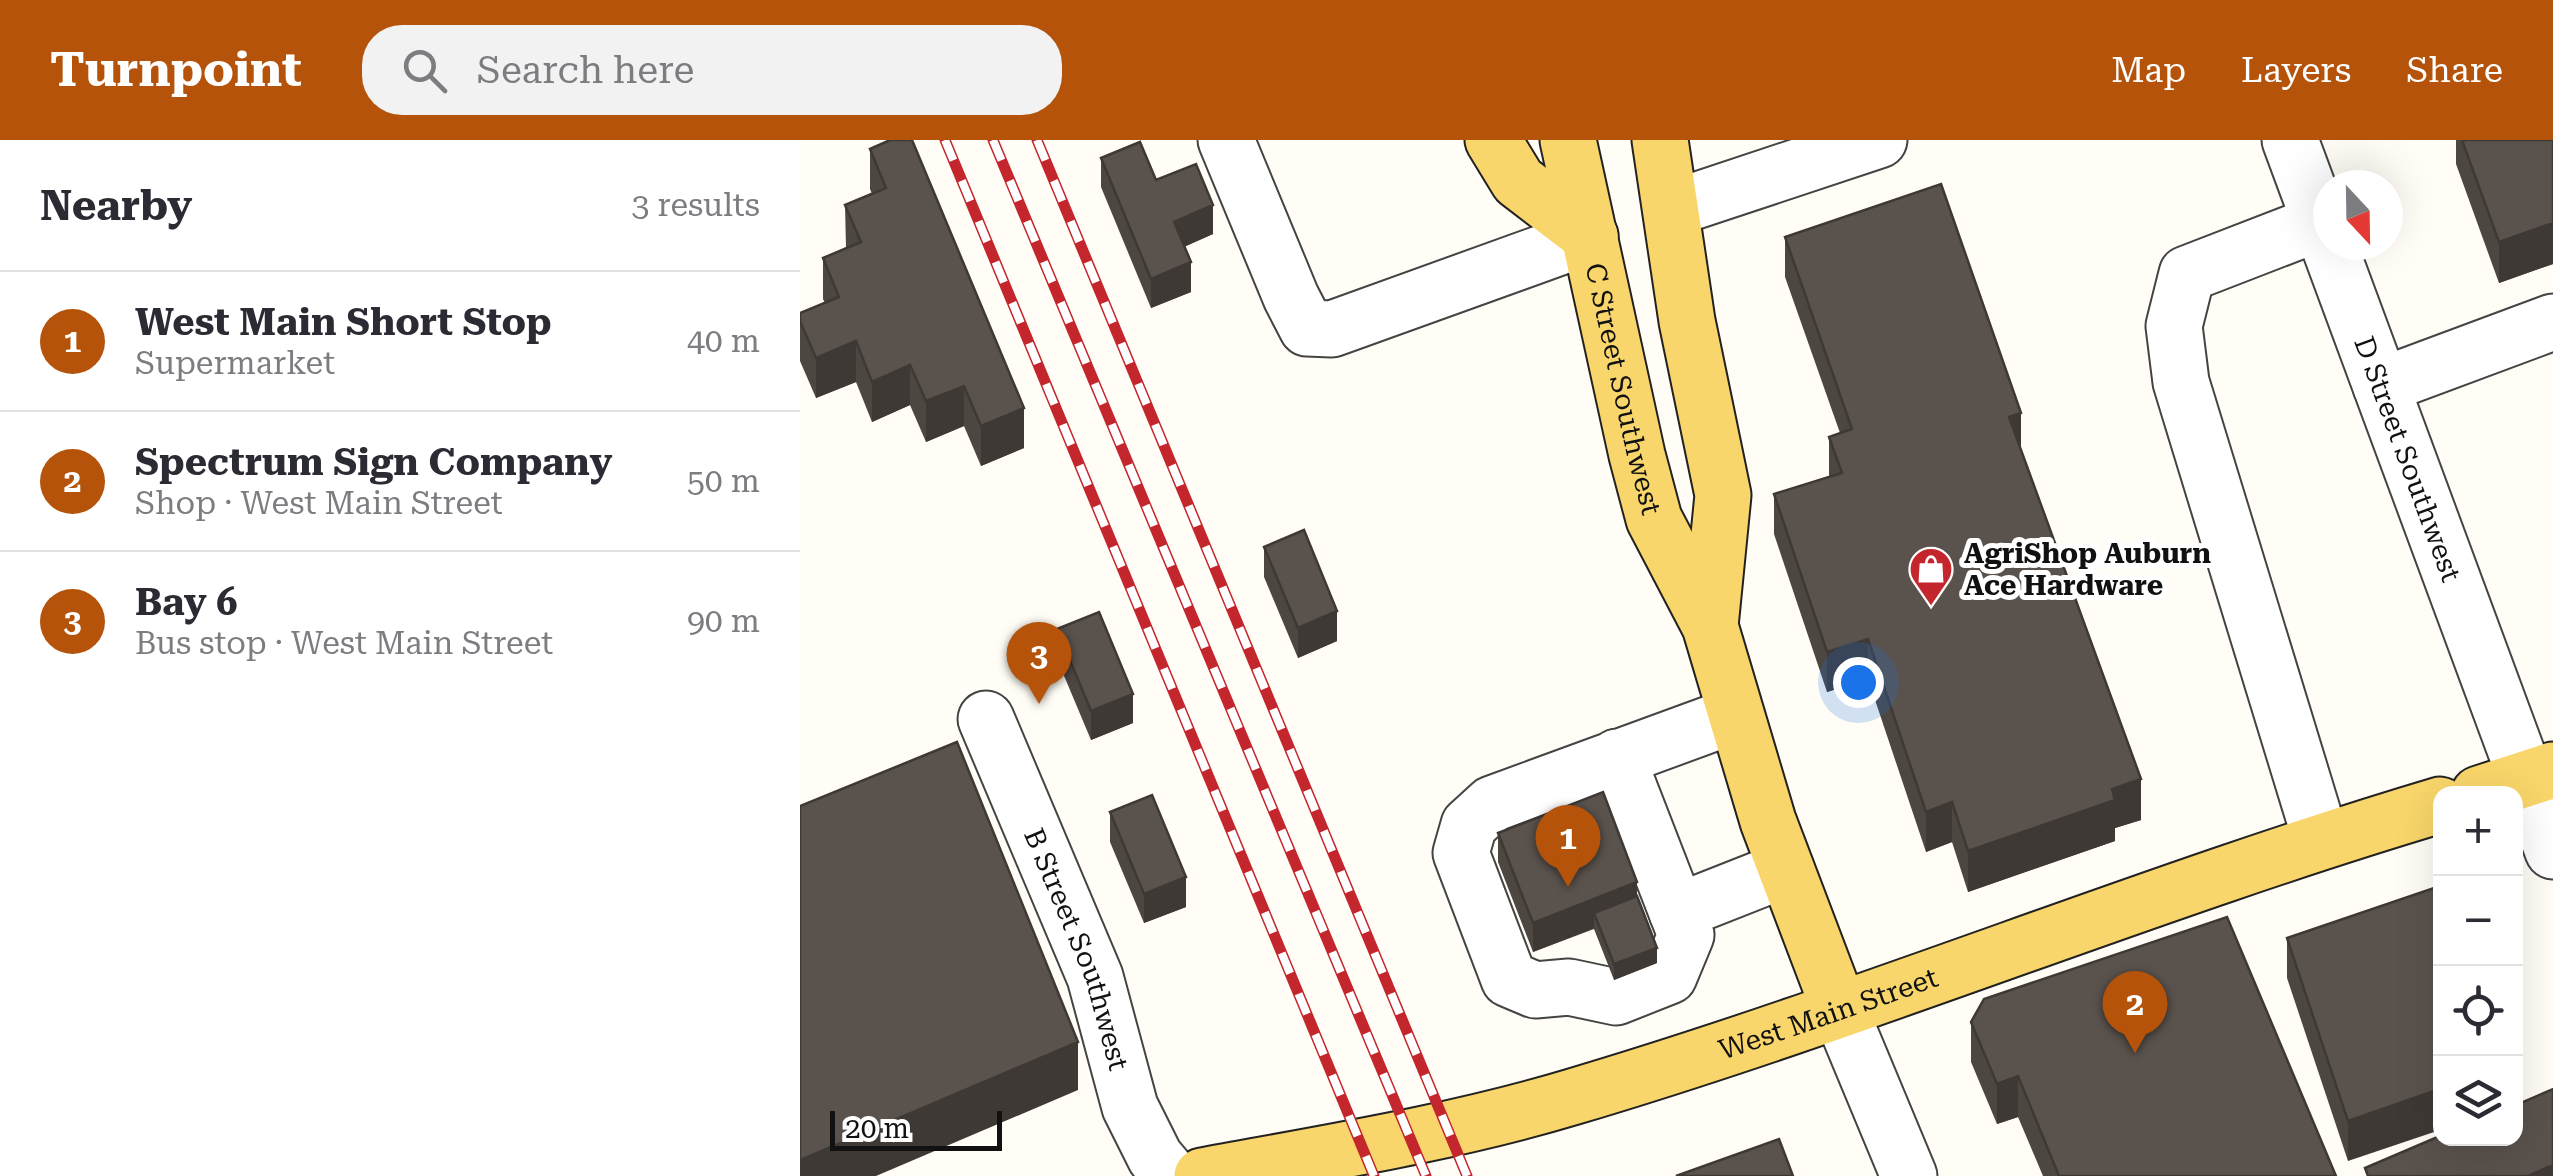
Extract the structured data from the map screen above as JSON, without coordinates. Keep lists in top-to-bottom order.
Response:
{
  "streets": {
    "main road": ["C Street Southwest", "West Main Street"],
    "street": ["D Street Southwest", "B Street Southwest"]
  },
  "crossings": [
    ["C Street Southwest", "West Main Street"]
  ],
  "places": {
    "shop": ["AgriShop Auburn Ace Hardware"]
  },
  "scale_bar": "20 m",
  "north": "bottom",
  "page": {
    "header": "Turnpoint",
    "search": "Search here",
    "nav": ["Map", "Layers", "Share"],
    "heading": ["Nearby", "3 results"],
    "list": [
      {
        "mark": "1",
        "name": "West Main Short Stop",
        "note": "Supermarket",
        "value": "40 m"
      },
      {
        "mark": "2",
        "name": "Spectrum Sign Company",
        "note": "Shop · West Main Street",
        "value": "50 m"
      },
      {
        "mark": "3",
        "name": "Bay 6",
        "note": "Bus stop · West Main Street",
        "value": "90 m"
      }
    ],
    "pins": ["3", "1", "2"],
    "map_buttons": ["+", "−"],
    "scale": "20 m"
  }
}
